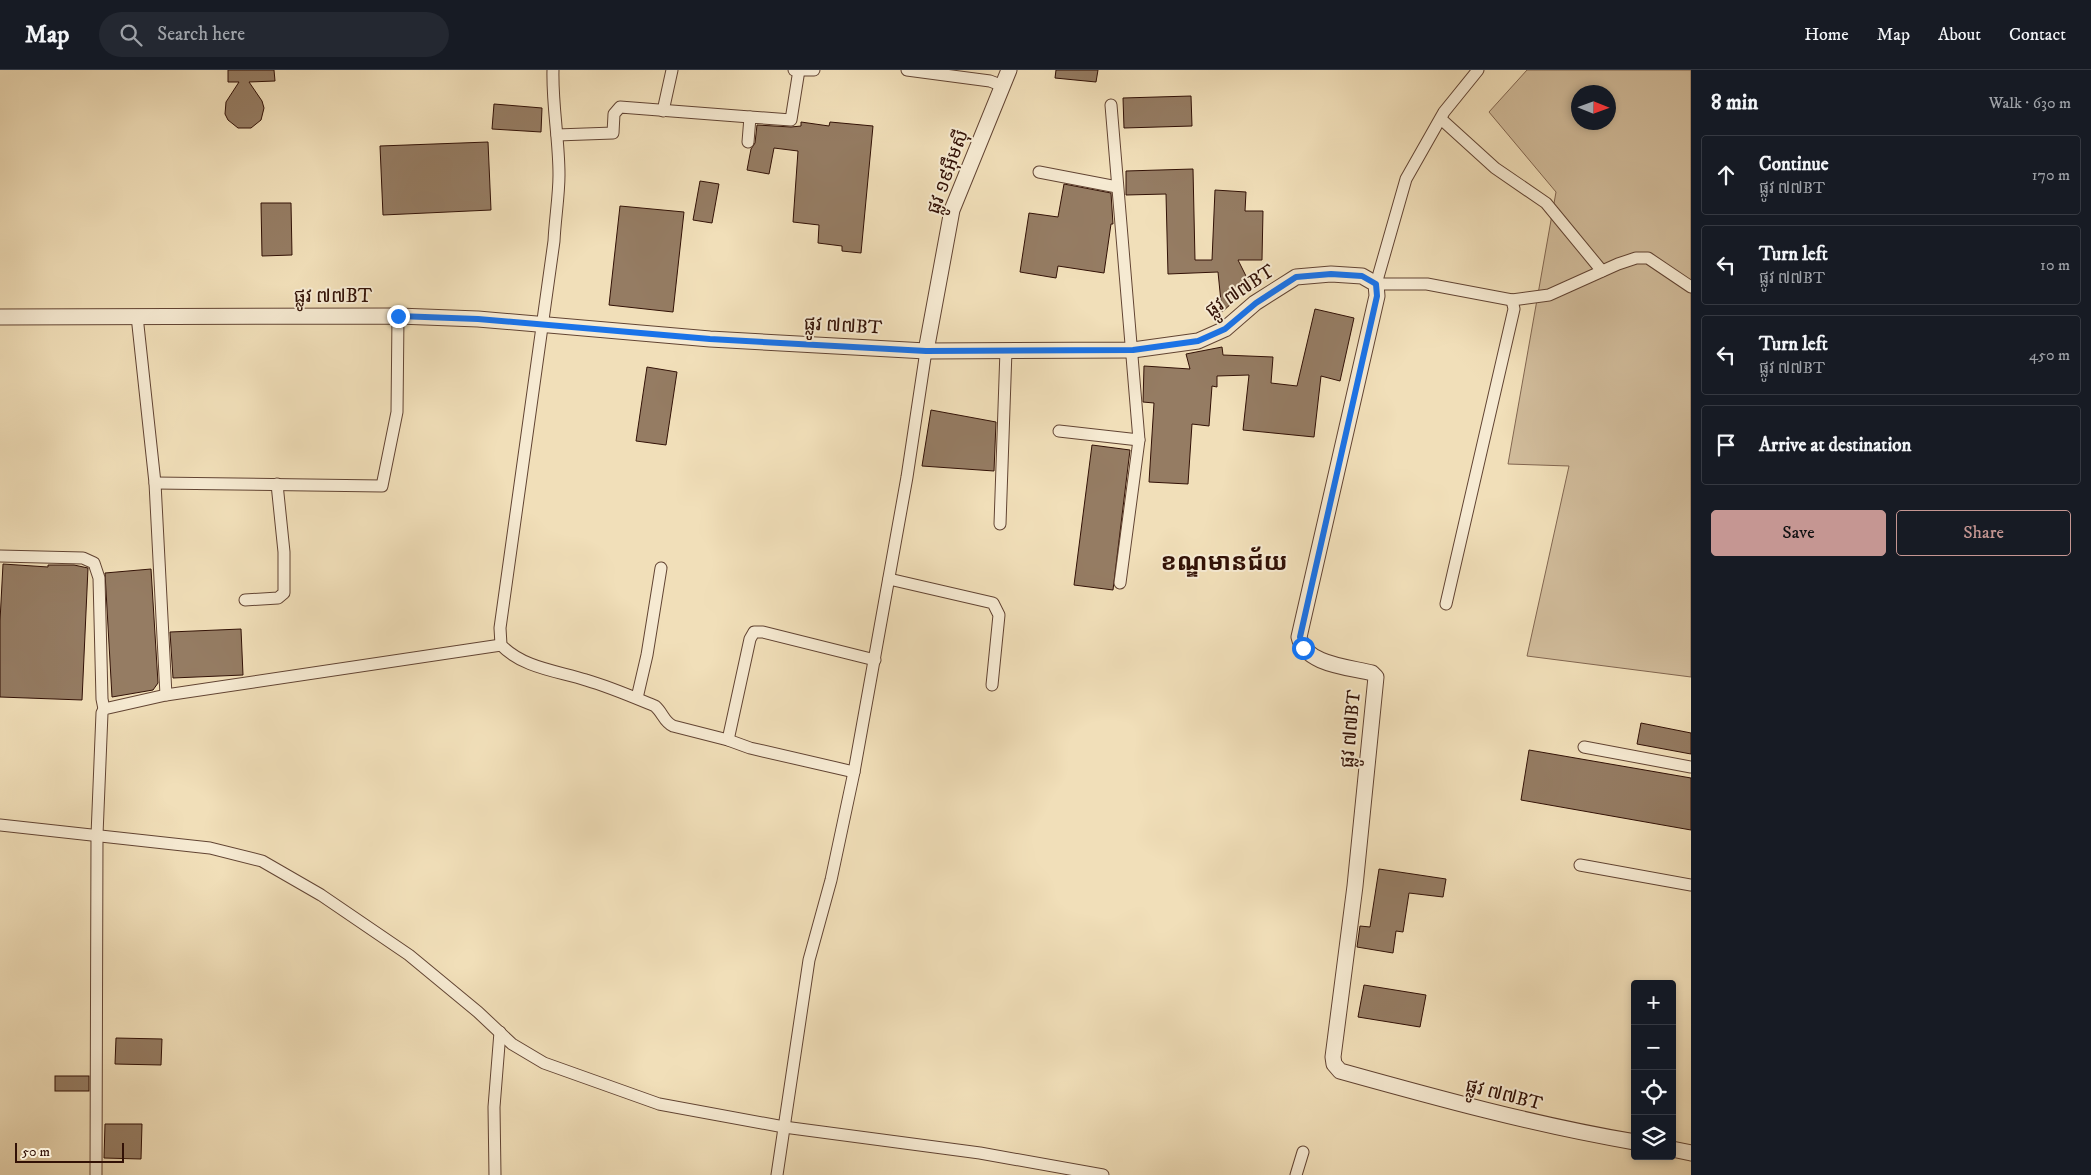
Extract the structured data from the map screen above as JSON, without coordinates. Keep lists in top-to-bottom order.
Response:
{
  "streets": {
    "street": ["ផ្លូវ ១៩អ៊ឹមស៊ី", "ផ្លូវ ៧៧BT"]
  },
  "crossings": [
    ["ផ្លូវ ១៩អ៊ឹមស៊ី", "ផ្លូវ ៧៧BT"]
  ],
  "districts": ["ខណ្ឌមានជ័យ"],
  "scale_bar": "50 m",
  "north": "right",
  "page": {
    "header": "Map",
    "search": "Search here",
    "nav": [
      "Home",
      "Map",
      "About",
      "Contact"
    ],
    "heading": ["8 min", "Walk · 630 m"],
    "list": [
      ["Continue", "ផ្លូវ ៧៧BT", "170 m"],
      ["Turn left", "ផ្លូវ ៧៧BT", "10 m"],
      ["Turn left", "ផ្លូវ ៧៧BT", "450 m"],
      "Arrive at destination"
    ],
    "buttons": ["Save", "Share"],
    "map_buttons": ["+", "−"],
    "scale": "50 m"
  }
}
